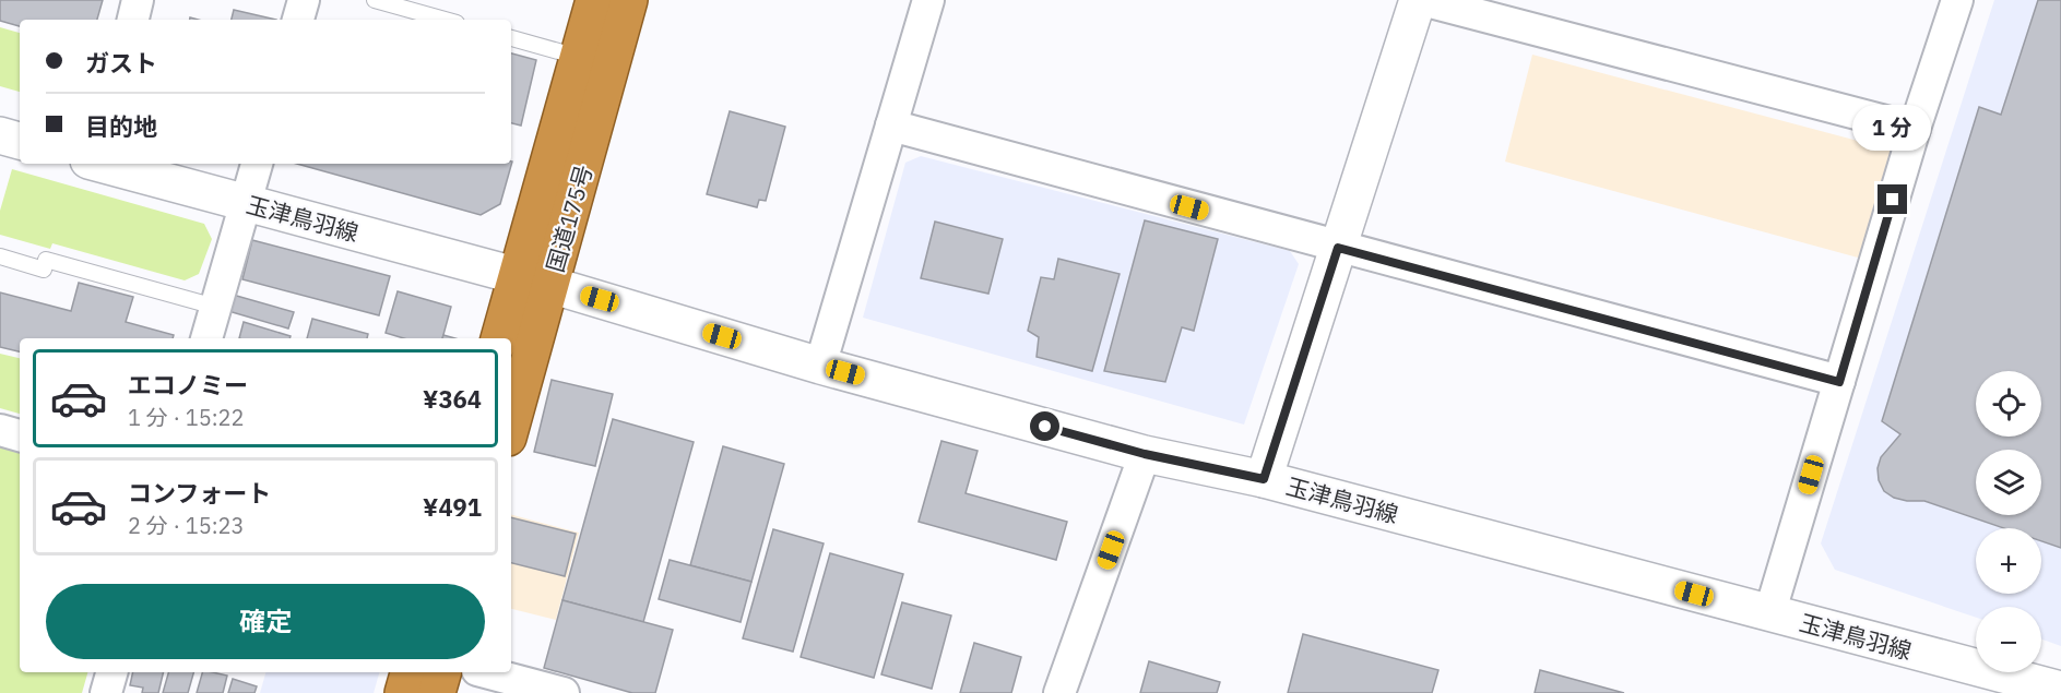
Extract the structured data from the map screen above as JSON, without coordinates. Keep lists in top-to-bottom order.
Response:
{
  "streets": {
    "highway": ["国道175号"],
    "street": ["玉津鳥羽線"]
  },
  "crossings": [
    ["玉津鳥羽線", "国道175号"]
  ],
  "page": {
    "banner": ["ガスト", "目的地"],
    "bubble": "1 分",
    "list": [
      {
        "name": "エコノミー",
        "note": "1 分 · 15:22",
        "value": "¥364"
      },
      {
        "name": "コンフォート",
        "note": "2 分 · 15:23",
        "value": "¥491"
      }
    ],
    "map_buttons": ["+", "−"],
    "buttons": "確定"
  }
}
